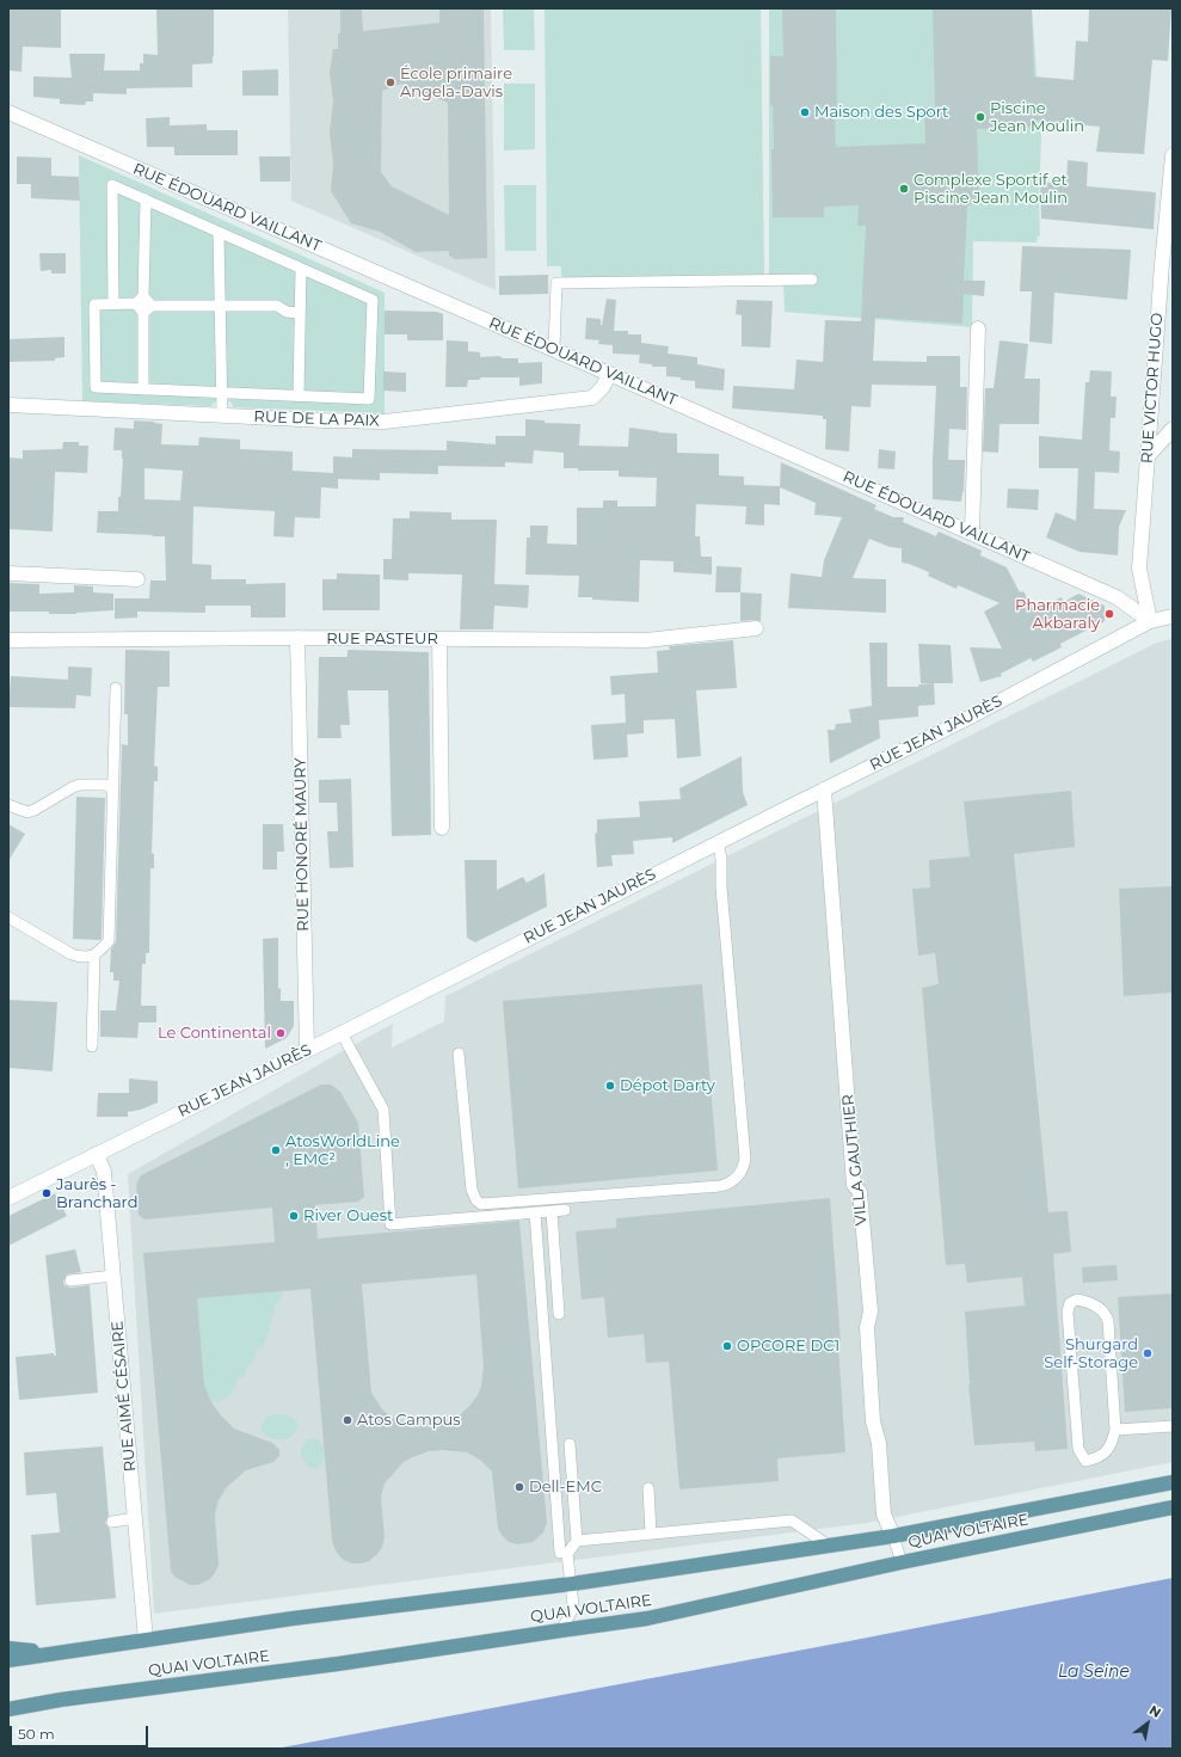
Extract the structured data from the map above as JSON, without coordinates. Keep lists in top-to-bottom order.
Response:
{
  "streets": {
    "main road": ["QUAI VOLTAIRE"],
    "street": [
      "RUE ÉDOUARD VAILLANT",
      "RUE VICTOR HUGO",
      "RUE DE LA PAIX",
      "RUE PASTEUR",
      "RUE JEAN JAURÈS",
      "RUE HONORÉ MAURY",
      "VILLA GAUTHIER",
      "RUE AIMÉ CÉSAIRE"
    ]
  },
  "crossings": [
    ["RUE ÉDOUARD VAILLANT", "RUE VICTOR HUGO"],
    ["RUE ÉDOUARD VAILLANT", "RUE DE LA PAIX"],
    ["RUE ÉDOUARD VAILLANT", "RUE JEAN JAURÈS"],
    ["RUE VICTOR HUGO", "RUE JEAN JAURÈS"],
    ["RUE PASTEUR", "RUE HONORÉ MAURY"],
    ["RUE JEAN JAURÈS", "RUE HONORÉ MAURY"],
    ["RUE JEAN JAURÈS", "VILLA GAUTHIER"],
    ["RUE JEAN JAURÈS", "RUE AIMÉ CÉSAIRE"],
    ["VILLA GAUTHIER", "QUAI VOLTAIRE"],
    ["RUE AIMÉ CÉSAIRE", "QUAI VOLTAIRE"]
  ],
  "water": ["La Seine"],
  "places": [
    "École primaire Angela-Davis",
    "Maison des Sport",
    "Piscine Jean Moulin",
    "Complexe Sportif et Piscine Jean Moulin",
    "Pharmacie Akbaraly",
    "Le Continental",
    "Dépot Darty",
    "AtosWorldLine , EMC²",
    "Jaurès - Branchard",
    "River Ouest",
    "OPCORE DC1",
    "Shurgard Self-Storage",
    "Atos Campus",
    "Dell-EMC"
  ],
  "scale_bar": "50 m",
  "north": "top right"
}
